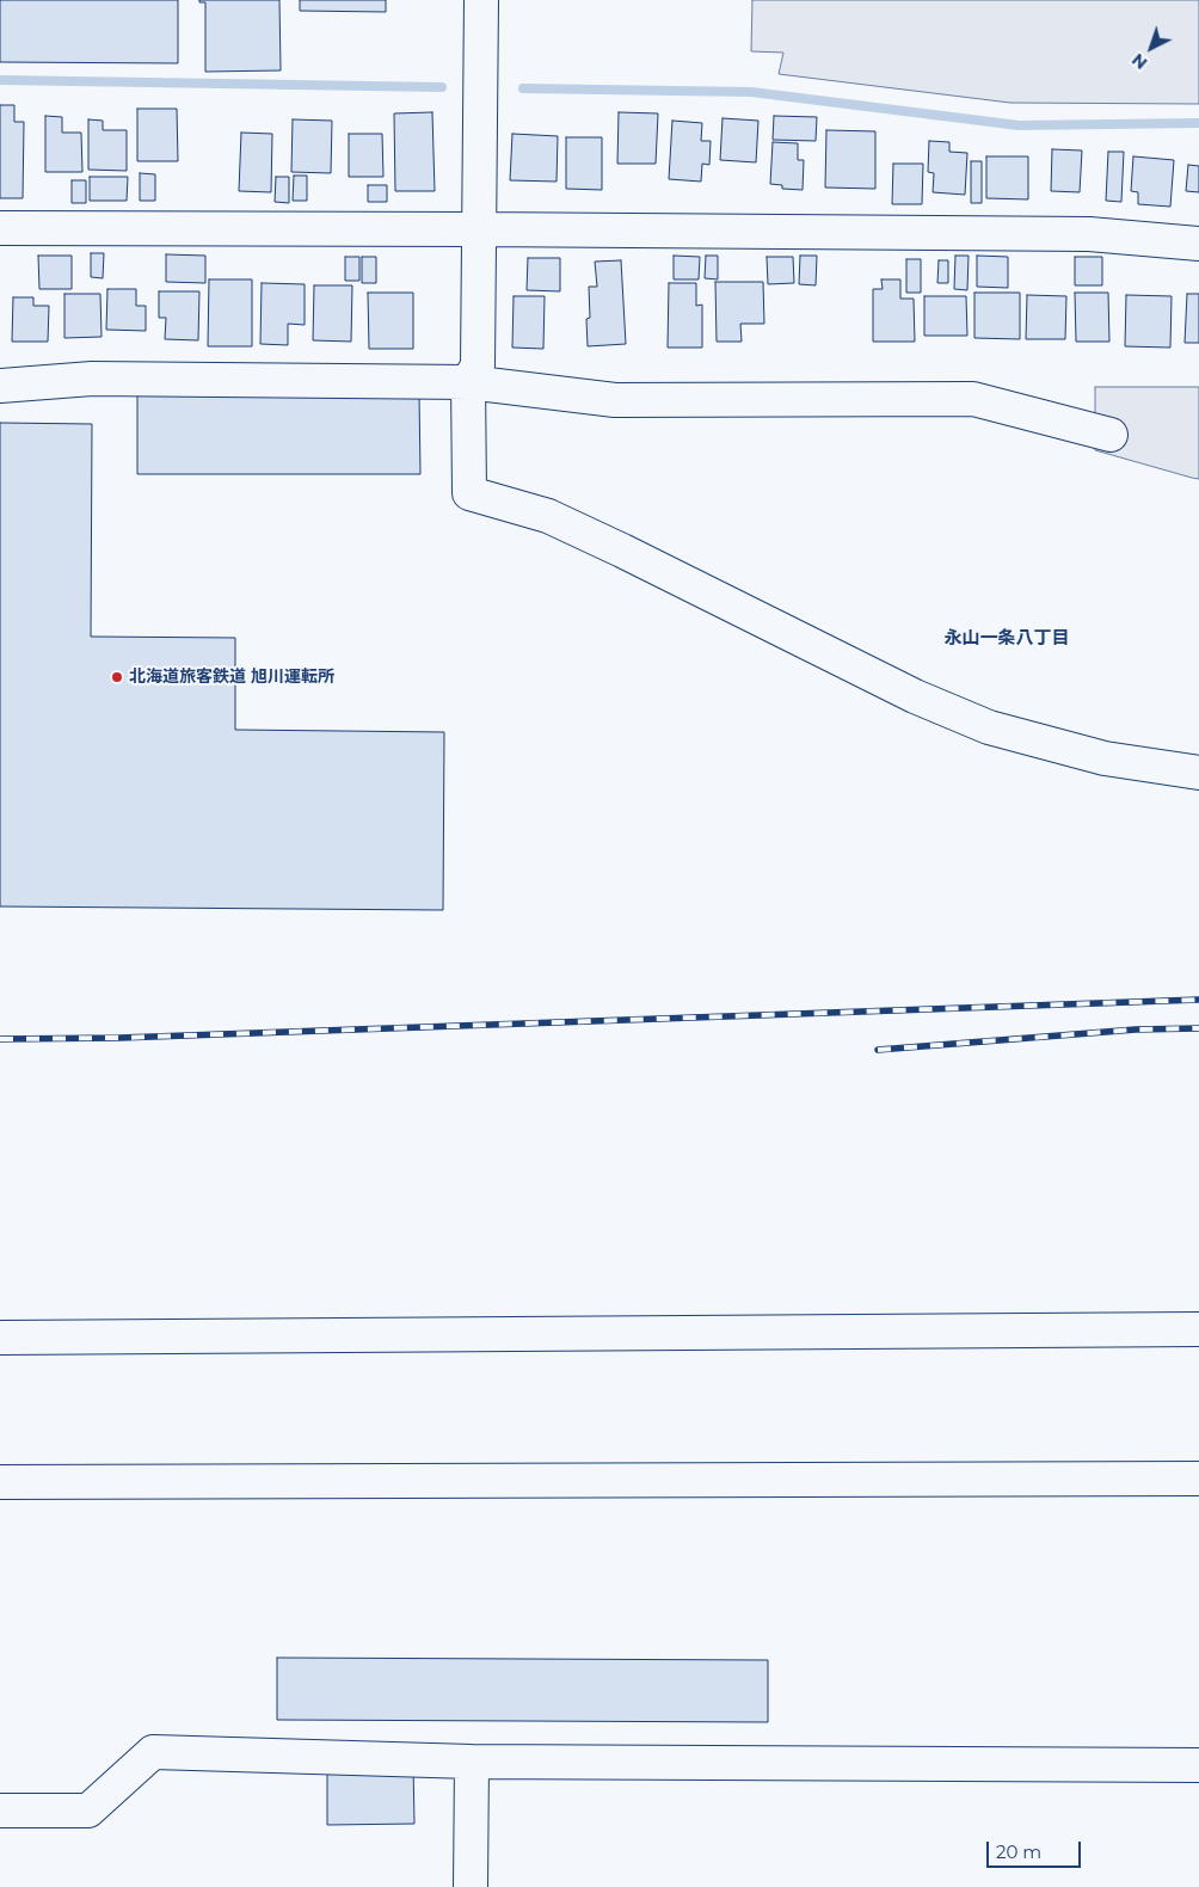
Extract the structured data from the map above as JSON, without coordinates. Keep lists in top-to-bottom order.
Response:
{
  "districts": ["永山一条八丁目"],
  "places": ["北海道旅客鉄道 旭川運転所"],
  "scale_bar": "20 m",
  "north": "bottom left"
}
